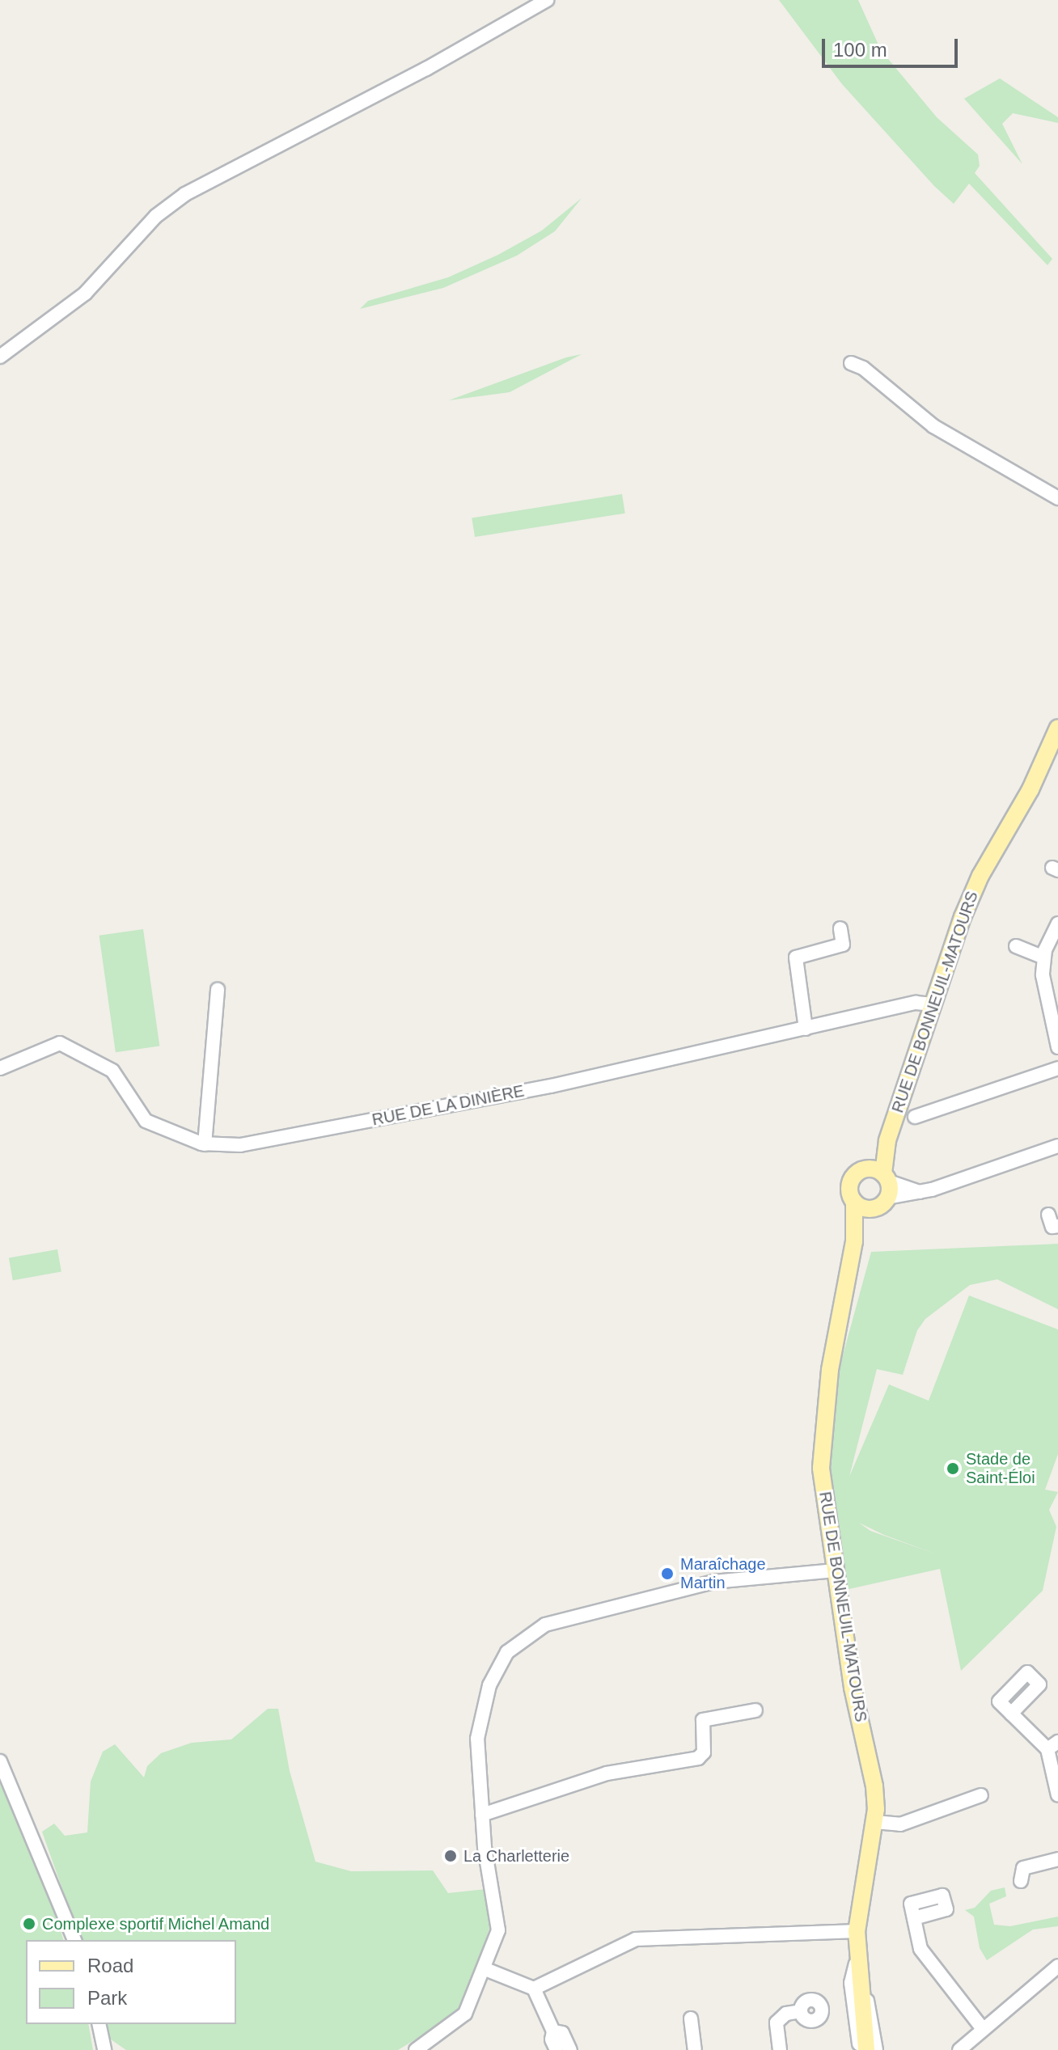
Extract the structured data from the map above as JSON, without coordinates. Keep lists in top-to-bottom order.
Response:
{
  "streets": {
    "main road": ["RUE DE BONNEUIL-MATOURS"],
    "street": ["RUE DE LA DINIÈRE"]
  },
  "crossings": [
    ["RUE DE BONNEUIL-MATOURS", "RUE DE LA DINIÈRE"]
  ],
  "places": [
    "Stade de Saint-Éloi",
    "Maraîchage Martin",
    "La Charletterie",
    "Complexe sportif Michel Amand"
  ],
  "legend": ["Road", "Park"],
  "scale_bar": "100 m"
}
